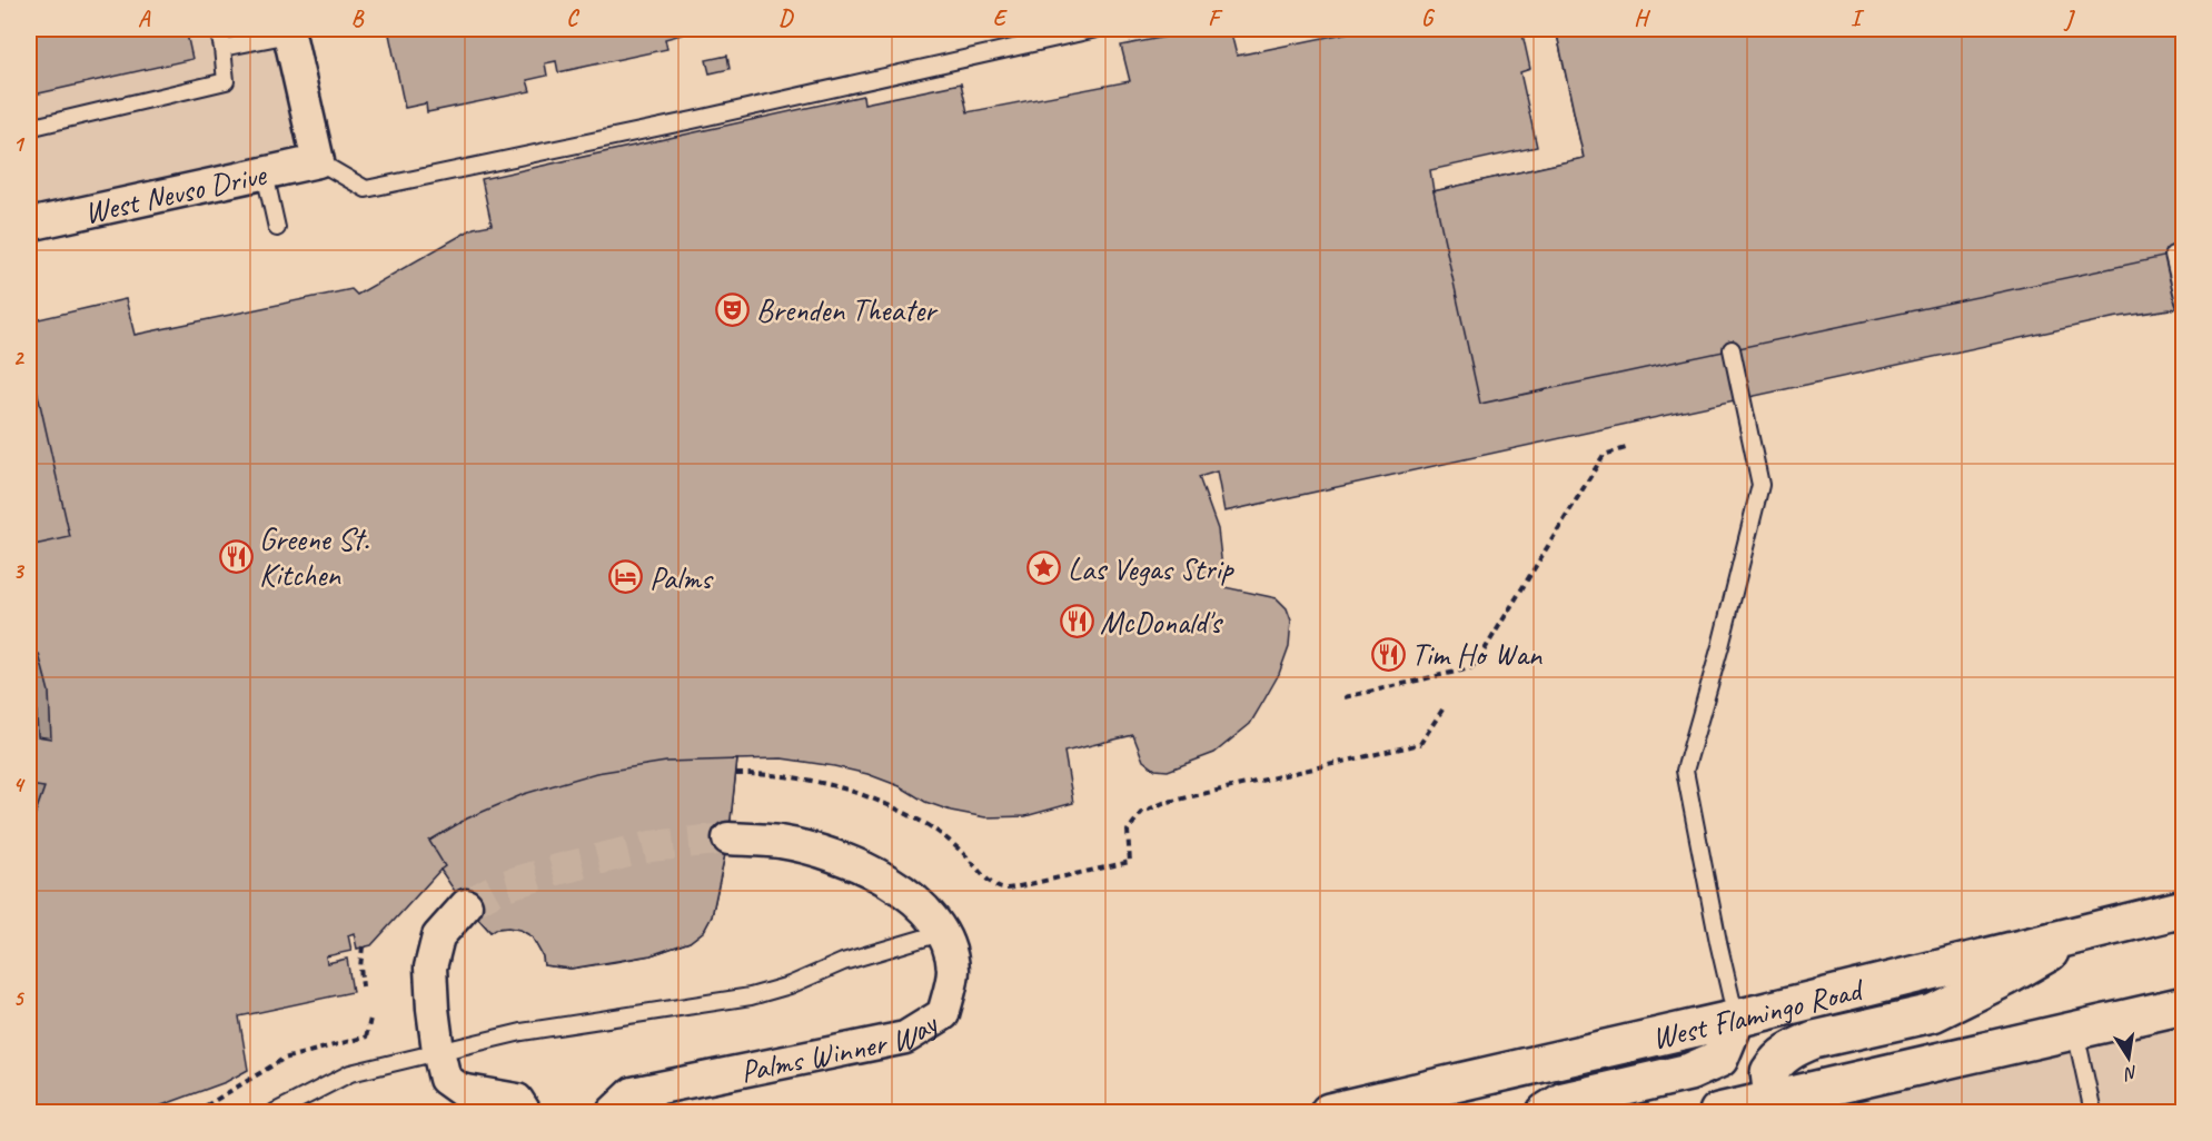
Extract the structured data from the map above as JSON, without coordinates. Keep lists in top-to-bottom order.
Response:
{
  "streets": {
    "main road": ["West Flamingo Road"],
    "street": ["West Nevso Drive", "Palms Winner Way"]
  },
  "places": {
    "theatre": ["Brenden Theater"],
    "restaurant": ["Greene St. Kitchen", "McDonald's", "Tim Ho Wan"],
    "place": ["Las Vegas Strip"],
    "hotel": ["Palms"]
  },
  "north": "bottom",
  "grid": {
    "columns": [
      "A",
      "B",
      "C",
      "D",
      "E",
      "F",
      "G",
      "H",
      "I",
      "J"
    ],
    "rows": [
      "1",
      "2",
      "3",
      "4",
      "5"
    ]
  }
}
